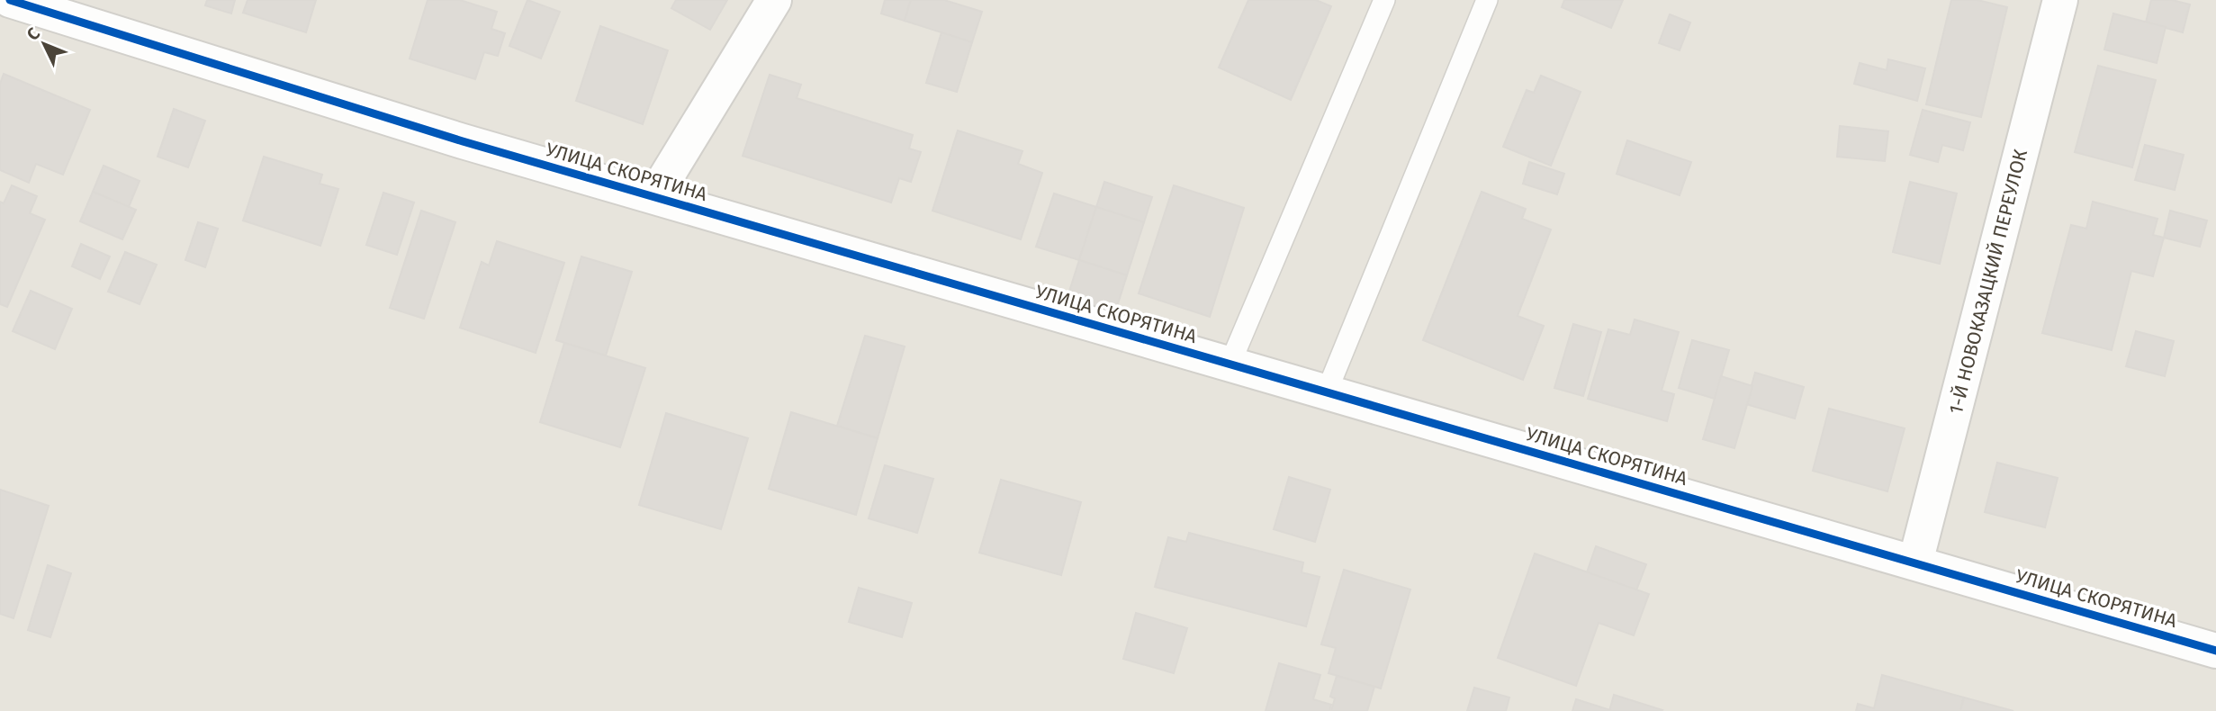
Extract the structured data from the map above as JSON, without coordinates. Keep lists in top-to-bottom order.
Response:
{
  "streets": {
    "street": ["УЛИЦА СКОРЯТИНА", "1-Й НОВОКАЗАЦКИЙ ПЕРЕУЛОК"]
  },
  "crossings": [
    ["УЛИЦА СКОРЯТИНА", "1-Й НОВОКАЗАЦКИЙ ПЕРЕУЛОК"]
  ],
  "north": "top left"
}
